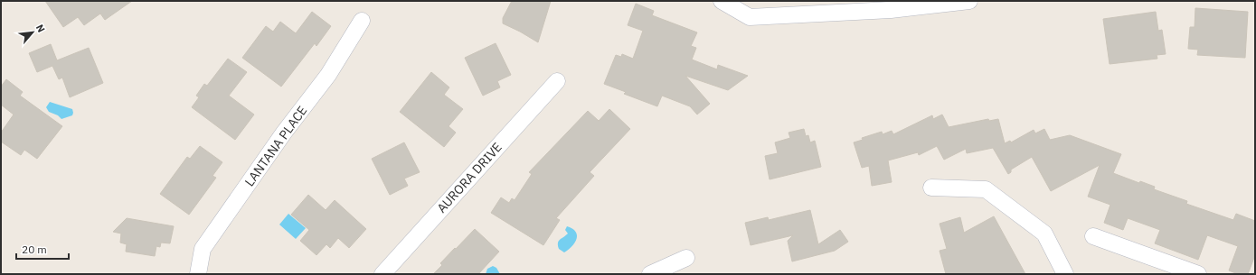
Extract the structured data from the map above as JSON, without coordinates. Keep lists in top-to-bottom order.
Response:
{
  "streets": {
    "street": ["LANTANA PLACE", "AURORA DRIVE"]
  },
  "scale_bar": "20 m",
  "north": "top right"
}
